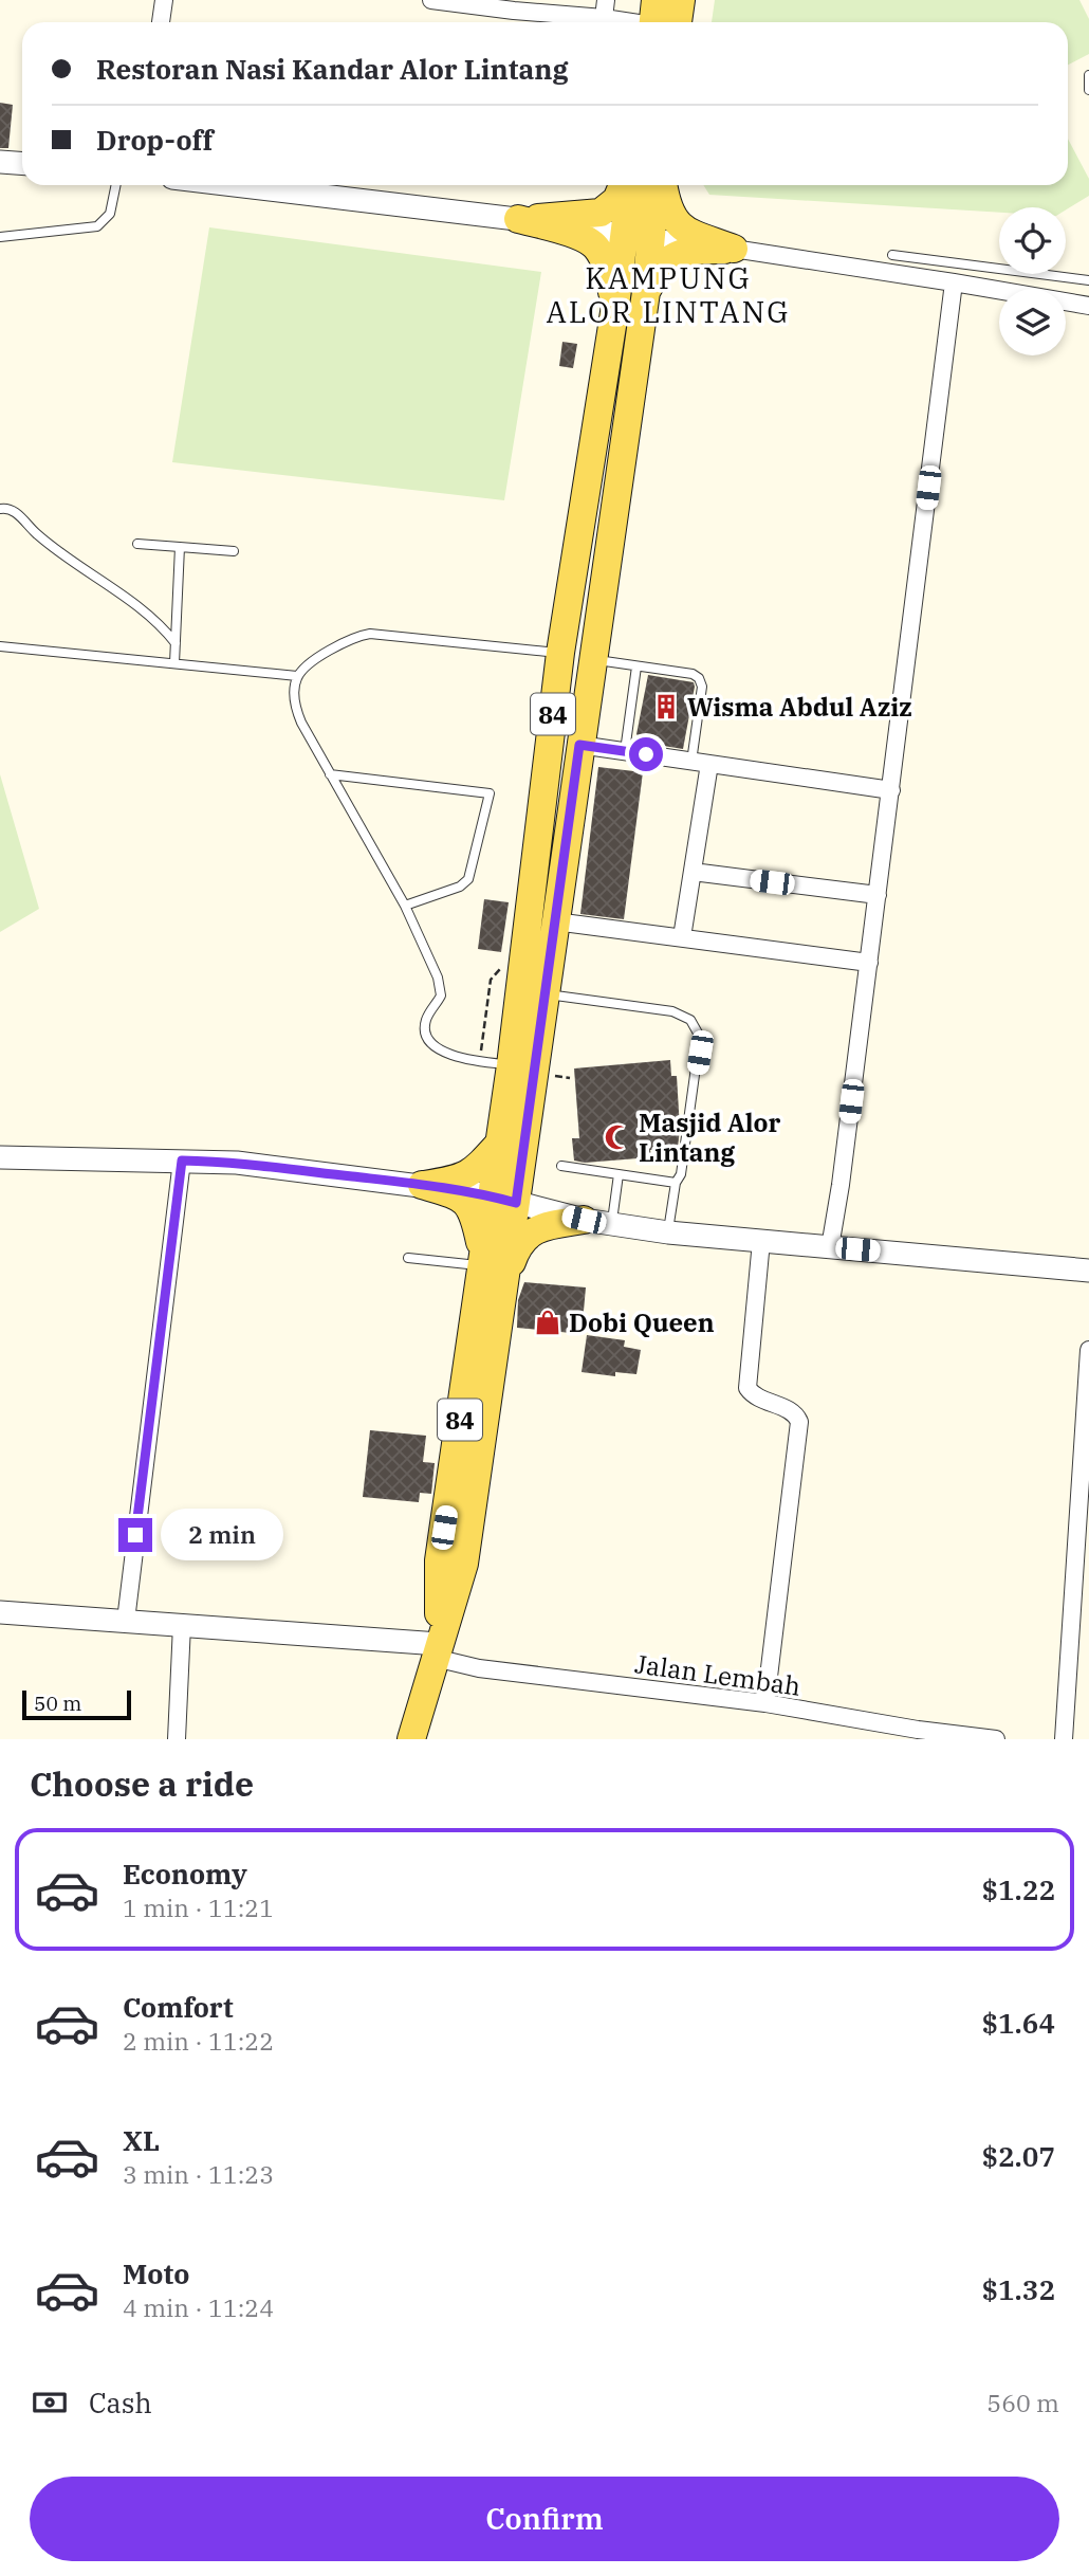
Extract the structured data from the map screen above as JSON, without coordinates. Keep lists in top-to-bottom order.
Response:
{
  "streets": {
    "main road": ["84"],
    "street": ["Jalan Lembah"]
  },
  "crossings": [
    ["84", "Jalan Lembah"]
  ],
  "districts": ["KAMPUNG ALOR LINTANG"],
  "places": {
    "building": ["Wisma Abdul Aziz"],
    "mosque": ["Masjid Alor Lintang"],
    "shop": ["Dobi Queen"]
  },
  "scale_bar": "50 m",
  "page": {
    "banner": ["Restoran Nasi Kandar Alor Lintang", "Drop-off"],
    "bubble": "2 min",
    "scale": "50 m",
    "heading": "Choose a ride",
    "list": [
      {
        "name": "Economy",
        "note": "1 min · 11:21",
        "value": "$1.22"
      },
      {
        "name": "Comfort",
        "note": "2 min · 11:22",
        "value": "$1.64"
      },
      {
        "name": "XL",
        "note": "3 min · 11:23",
        "value": "$2.07"
      },
      {
        "name": "Moto",
        "note": "4 min · 11:24",
        "value": "$1.32"
      }
    ],
    "pay": ["Cash", "560 m"],
    "buttons": "Confirm"
  }
}
